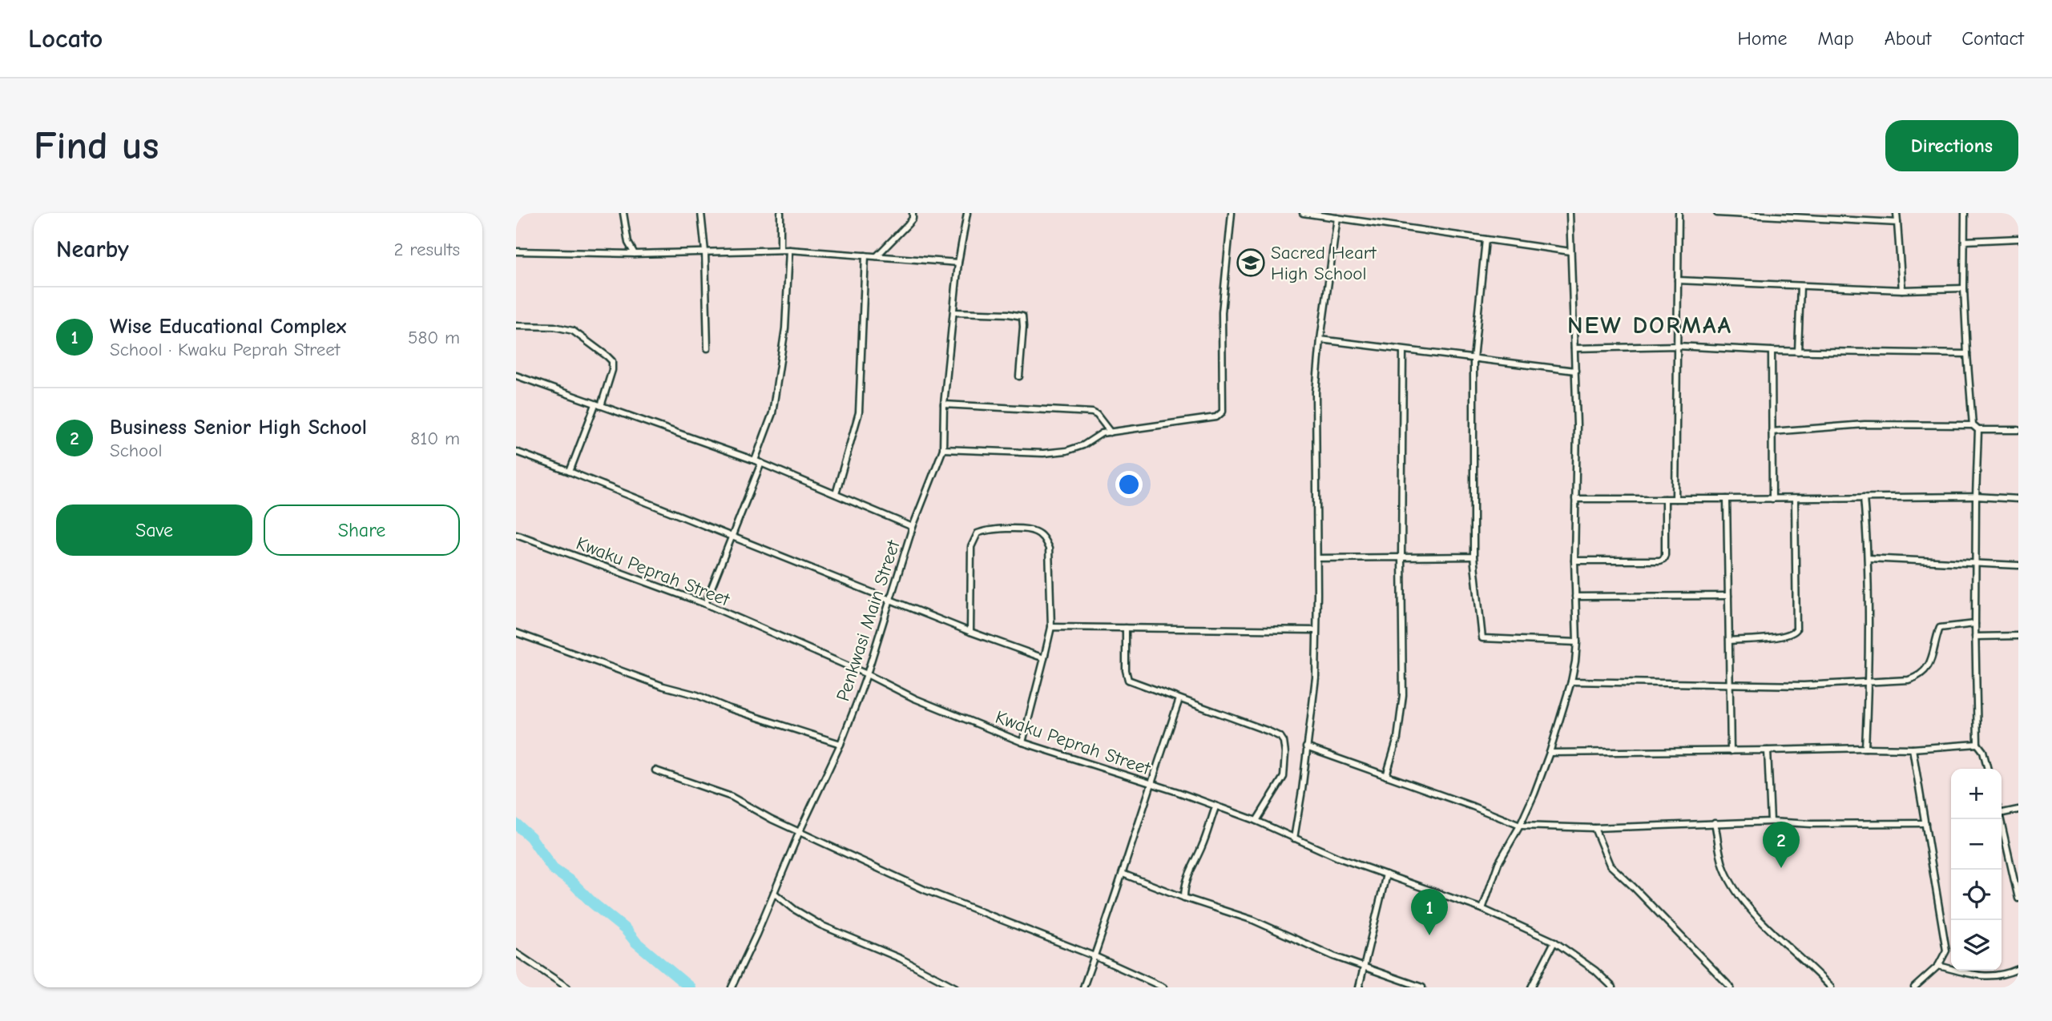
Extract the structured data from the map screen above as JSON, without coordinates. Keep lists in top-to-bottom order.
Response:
{
  "streets": {
    "street": ["Kwaku Peprah Street", "Penkwasi Main Street"]
  },
  "crossings": [
    ["Kwaku Peprah Street", "Penkwasi Main Street"]
  ],
  "districts": ["NEW DORMAA"],
  "places": {
    "school or university": ["Sacred Heart High School"]
  },
  "page": {
    "header": "Locato",
    "nav": [
      "Home",
      "Map",
      "About",
      "Contact"
    ],
    "buttons": [
      "Directions",
      ["Save", "Share"]
    ],
    "title": "Find us",
    "heading": ["Nearby", "2 results"],
    "list": [
      {
        "mark": "1",
        "name": "Wise Educational Complex",
        "note": "School · Kwaku Peprah Street",
        "value": "580 m"
      },
      {
        "mark": "2",
        "name": "Business Senior High School",
        "note": "School",
        "value": "810 m"
      }
    ],
    "map_buttons": ["+", "−"],
    "pins": ["2", "1"]
  }
}
